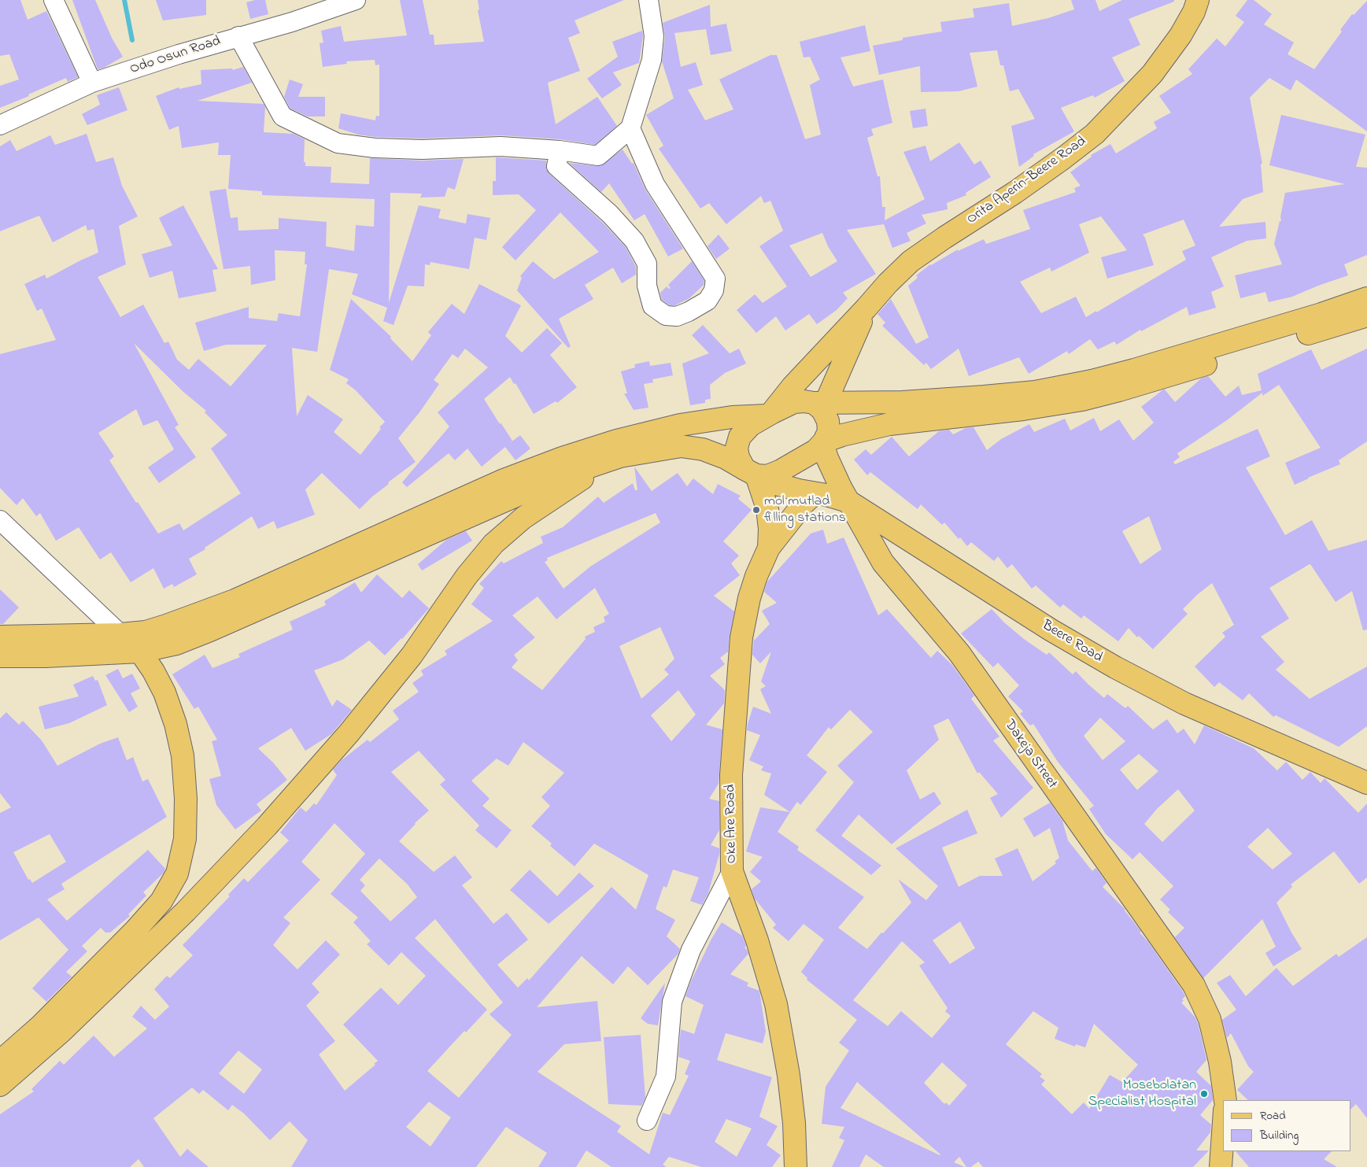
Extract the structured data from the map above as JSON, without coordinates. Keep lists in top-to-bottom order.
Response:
{
  "streets": {
    "main road": [
      "Orita Aperin-Beere Road",
      "Beere Road",
      "Dakeja Street",
      "Oke Are Road"
    ],
    "street": ["Odo Osun Road"]
  },
  "crossings": [
    ["Orita Aperin-Beere Road", "Beere Road"],
    ["Orita Aperin-Beere Road", "Oke Are Road"],
    ["Beere Road", "Dakeja Street"],
    ["Beere Road", "Oke Are Road"]
  ],
  "places": ["mol mutlad filling stations", "Mosebolatan Specialist Hospital"],
  "legend": ["Road", "Building"]
}
